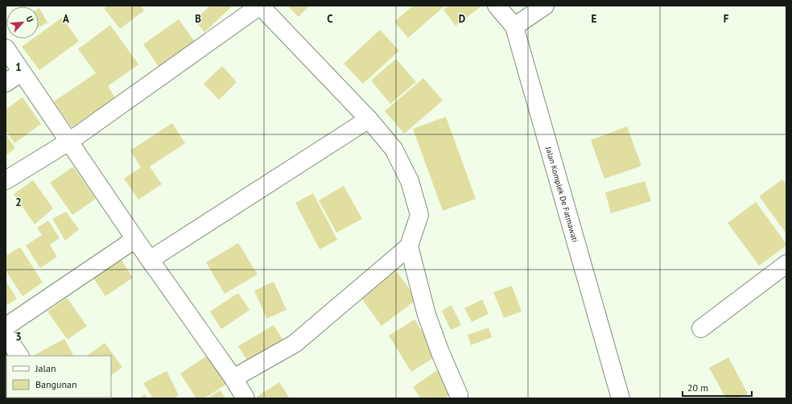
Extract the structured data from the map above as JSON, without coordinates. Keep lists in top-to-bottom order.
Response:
{
  "streets": {
    "street": ["Jalan Komplek De Fatmawati"]
  },
  "legend": ["Jalan", "Bangunan"],
  "scale_bar": "20 m",
  "north": "top right",
  "grid": {
    "columns": [
      "A",
      "B",
      "C",
      "D",
      "E",
      "F"
    ],
    "rows": ["1", "2", "3"]
  }
}
